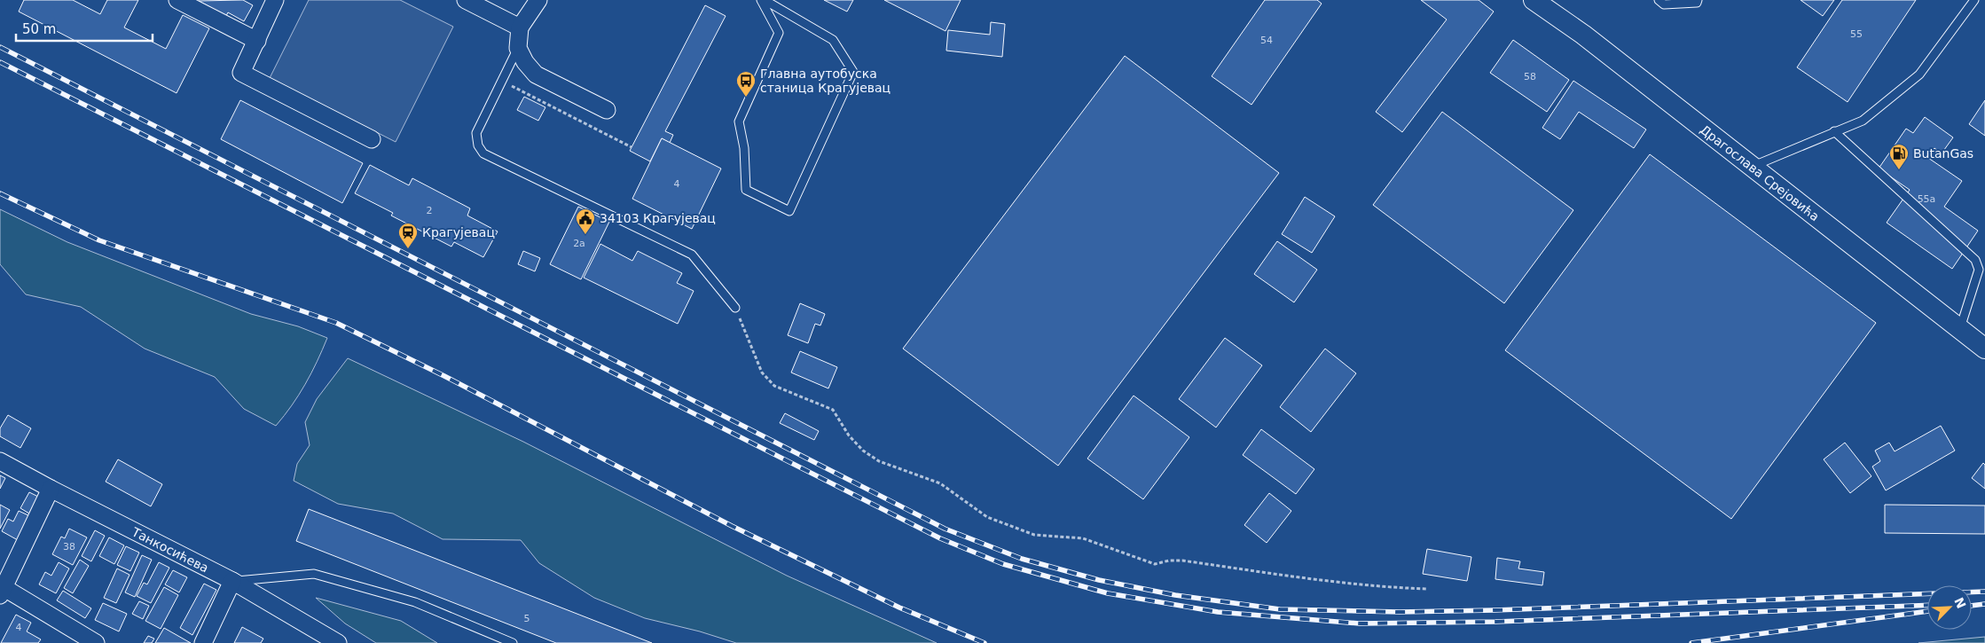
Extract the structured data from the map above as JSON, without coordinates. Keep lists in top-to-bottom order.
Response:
{
  "streets": {
    "street": ["Драгослава Срејовића", "Танкосићева"]
  },
  "places": {
    "bus stop": ["Главна аутобуска станица Крагујевац"],
    "fuel station": ["ButanGas"],
    "public building": ["34103 Крагујевац"],
    "station": ["Крагујевац"]
  },
  "house_numbers": [
    "55",
    "54",
    "58",
    "4",
    "55a",
    "2",
    "2a",
    "38",
    "5",
    "4"
  ],
  "scale_bar": "50 m",
  "north": "top right"
}
